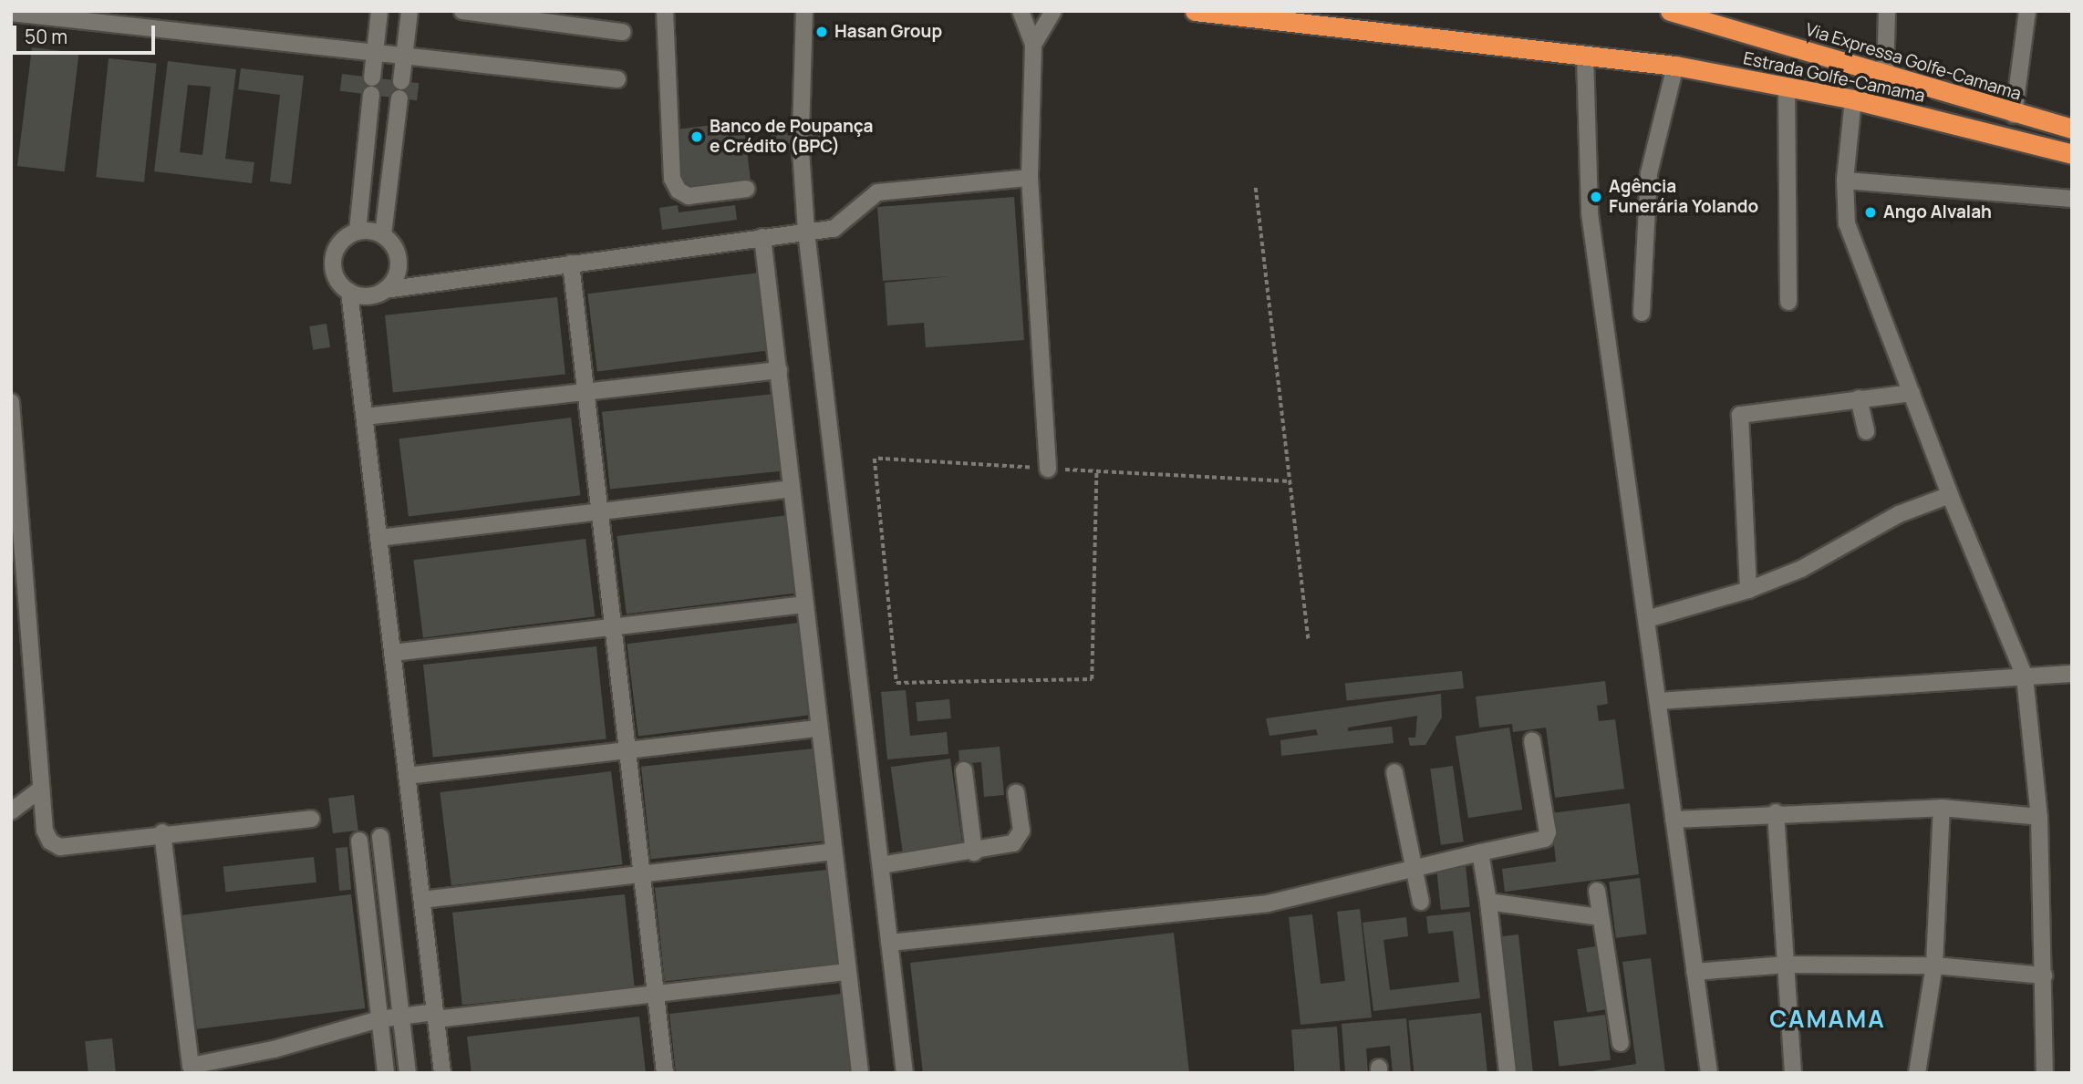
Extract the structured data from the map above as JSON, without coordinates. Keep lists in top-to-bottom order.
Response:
{
  "streets": {
    "highway": ["Via Expressa Golfe-Camama", "Estrada Golfe-Camama"]
  },
  "districts": ["CAMAMA"],
  "places": [
    "Hasan Group",
    "Banco de Poupança e Crédito (BPC)",
    "Agência Funerária Yolando",
    "Ango Alvalah"
  ],
  "scale_bar": "50 m"
}
